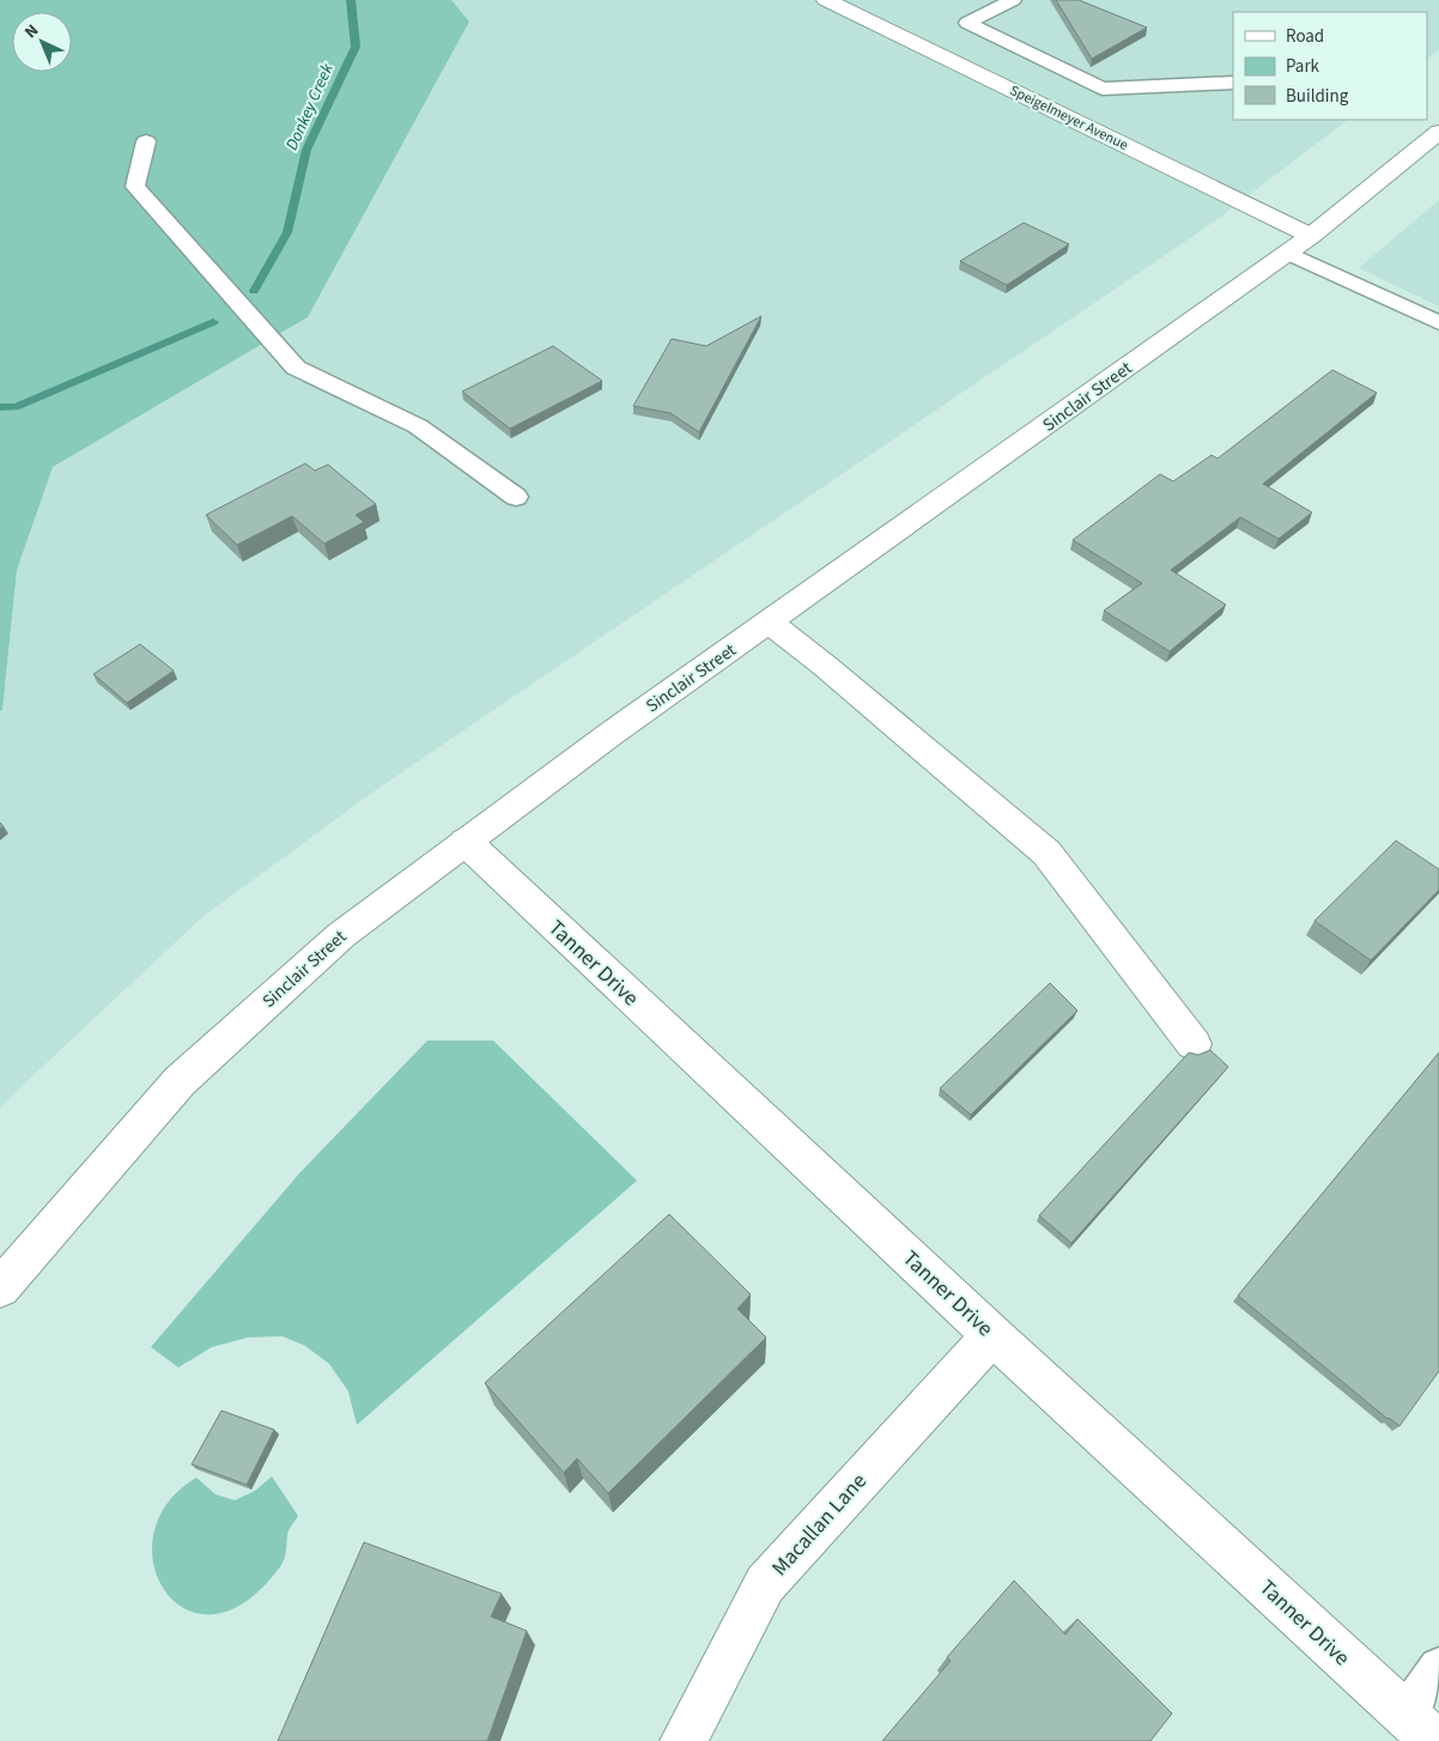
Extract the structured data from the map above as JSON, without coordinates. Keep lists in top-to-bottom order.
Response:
{
  "streets": {
    "street": [
      "Speigelmeyer Avenue",
      "Sinclair Street",
      "Tanner Drive",
      "Macallan Lane"
    ]
  },
  "crossings": [
    ["Speigelmeyer Avenue", "Sinclair Street"],
    ["Sinclair Street", "Tanner Drive"],
    ["Tanner Drive", "Macallan Lane"]
  ],
  "water": ["Donkey Creek"],
  "legend": ["Road", "Park", "Building"],
  "north": "top left"
}
